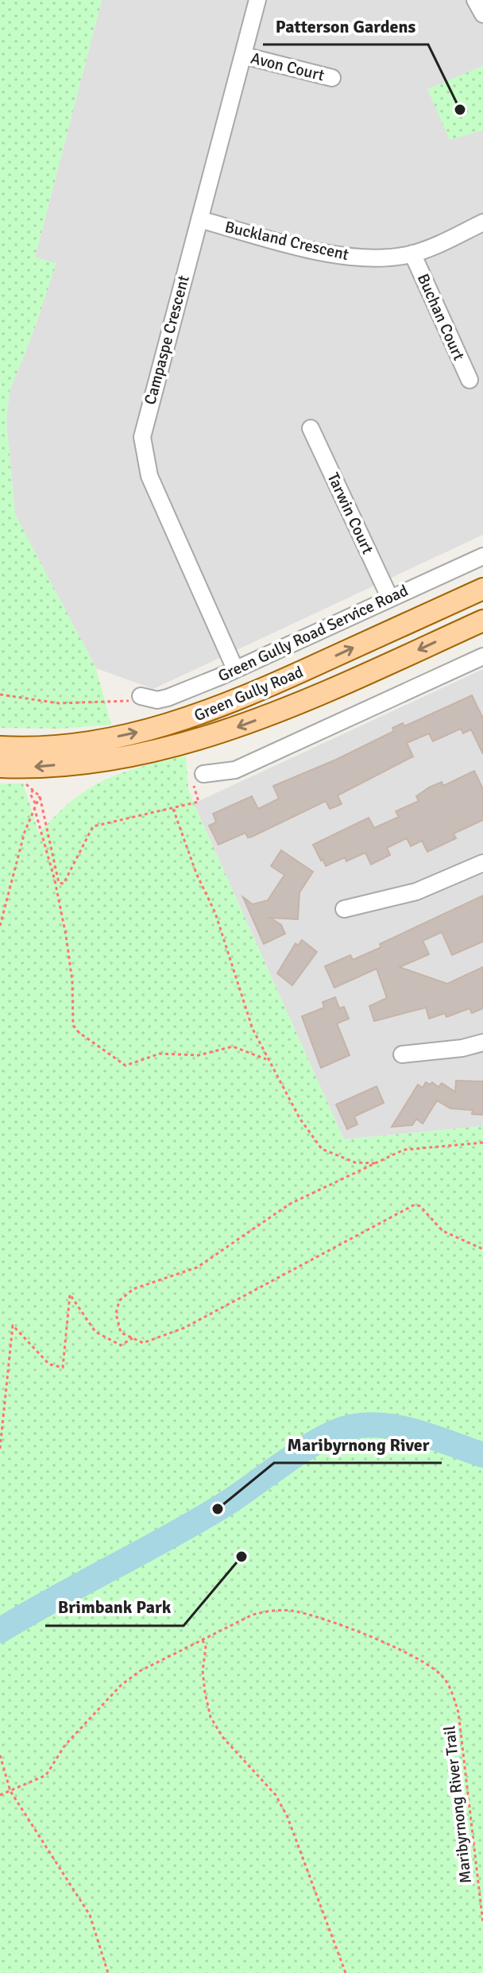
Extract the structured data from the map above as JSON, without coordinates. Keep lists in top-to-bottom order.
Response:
{
  "streets": {
    "main road": ["Green Gully Road"],
    "street": [
      "Avon Court",
      "Buckland Crescent",
      "Buchan Court",
      "Campaspe Crescent",
      "Tarwin Court",
      "Green Gully Road Service Road"
    ],
    "path": ["Maribyrnong River Trail"]
  },
  "crossings": [
    ["Avon Court", "Campaspe Crescent"],
    ["Buckland Crescent", "Buchan Court"],
    ["Buckland Crescent", "Campaspe Crescent"],
    ["Campaspe Crescent", "Green Gully Road Service Road"],
    ["Tarwin Court", "Green Gully Road Service Road"]
  ],
  "places": ["Patterson Gardens", "Maribyrnong River", "Brimbank Park"]
}
